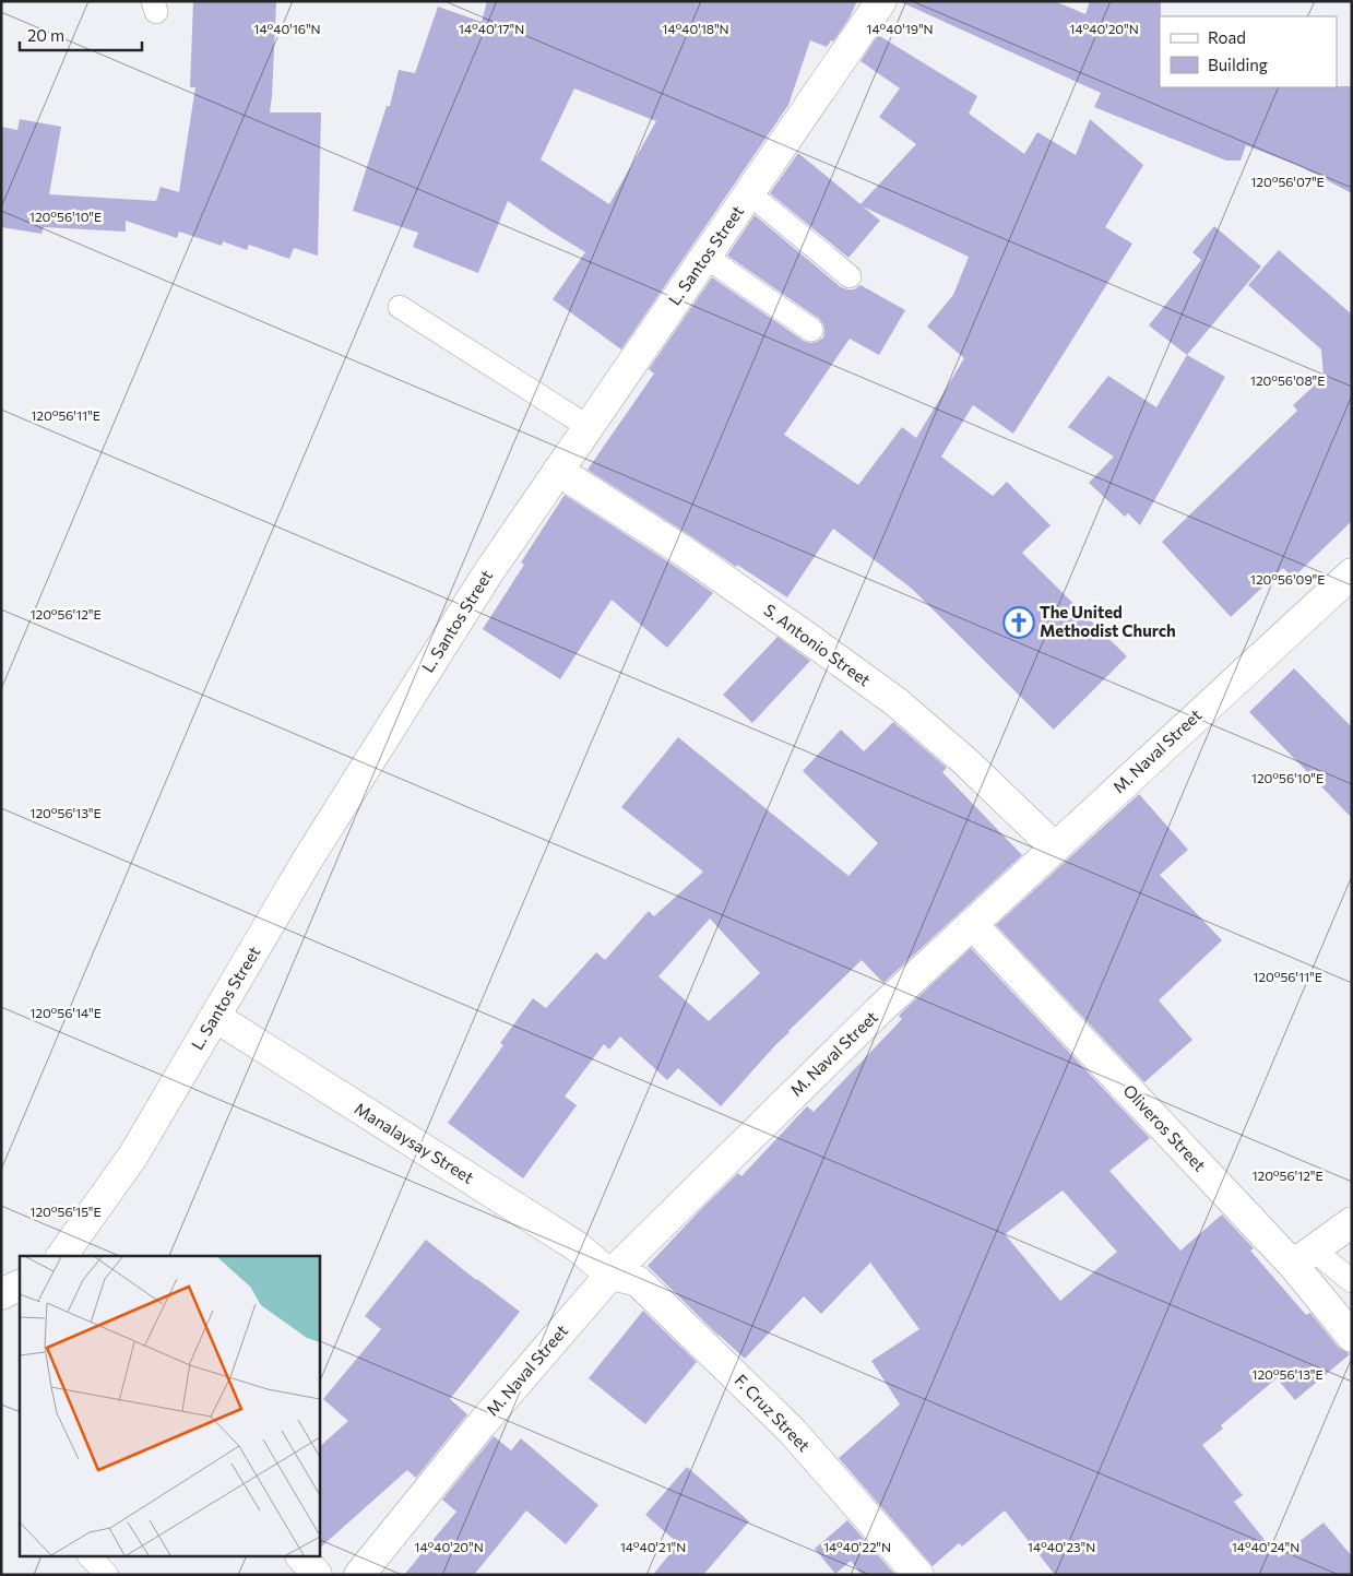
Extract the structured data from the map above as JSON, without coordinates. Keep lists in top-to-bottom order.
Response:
{
  "streets": {
    "main road": [
      "L. Santos Street",
      "S. Antonio Street",
      "M. Naval Street",
      "Oliveros Street",
      "Manalaysay Street",
      "F. Cruz Street"
    ]
  },
  "crossings": [
    ["L. Santos Street", "S. Antonio Street"],
    ["L. Santos Street", "Manalaysay Street"],
    ["S. Antonio Street", "M. Naval Street"],
    ["M. Naval Street", "Oliveros Street"],
    ["M. Naval Street", "Manalaysay Street"],
    ["M. Naval Street", "F. Cruz Street"],
    ["Manalaysay Street", "F. Cruz Street"]
  ],
  "places": {
    "church": ["The United Methodist Church"]
  },
  "legend": ["Road", "Building"],
  "scale_bar": "20 m",
  "coordinates": [
    "14°40'16\"N",
    "14°40'17\"N",
    "14°40'18\"N",
    "14°40'19\"N",
    "14°40'20\"N",
    "120°56'07\"E",
    "120°56'10\"E",
    "120°56'08\"E",
    "120°56'11\"E",
    "120°56'09\"E",
    "120°56'12\"E",
    "120°56'13\"E",
    "120°56'14\"E",
    "120°56'15\"E",
    "14°40'21\"N",
    "14°40'22\"N",
    "14°40'23\"N",
    "14°40'24\"N"
  ]
}
